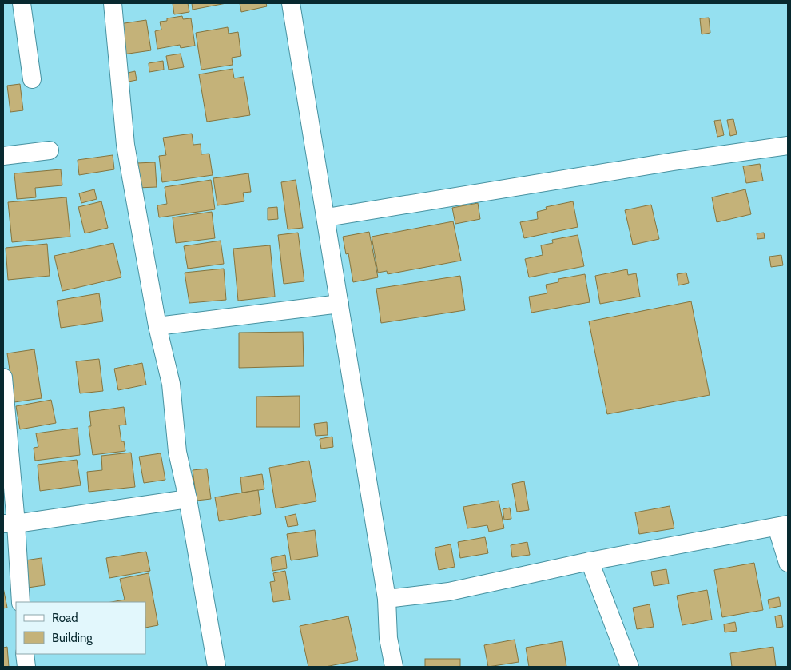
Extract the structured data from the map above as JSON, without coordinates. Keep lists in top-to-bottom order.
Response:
{
  "legend": ["Road", "Building"]
}
